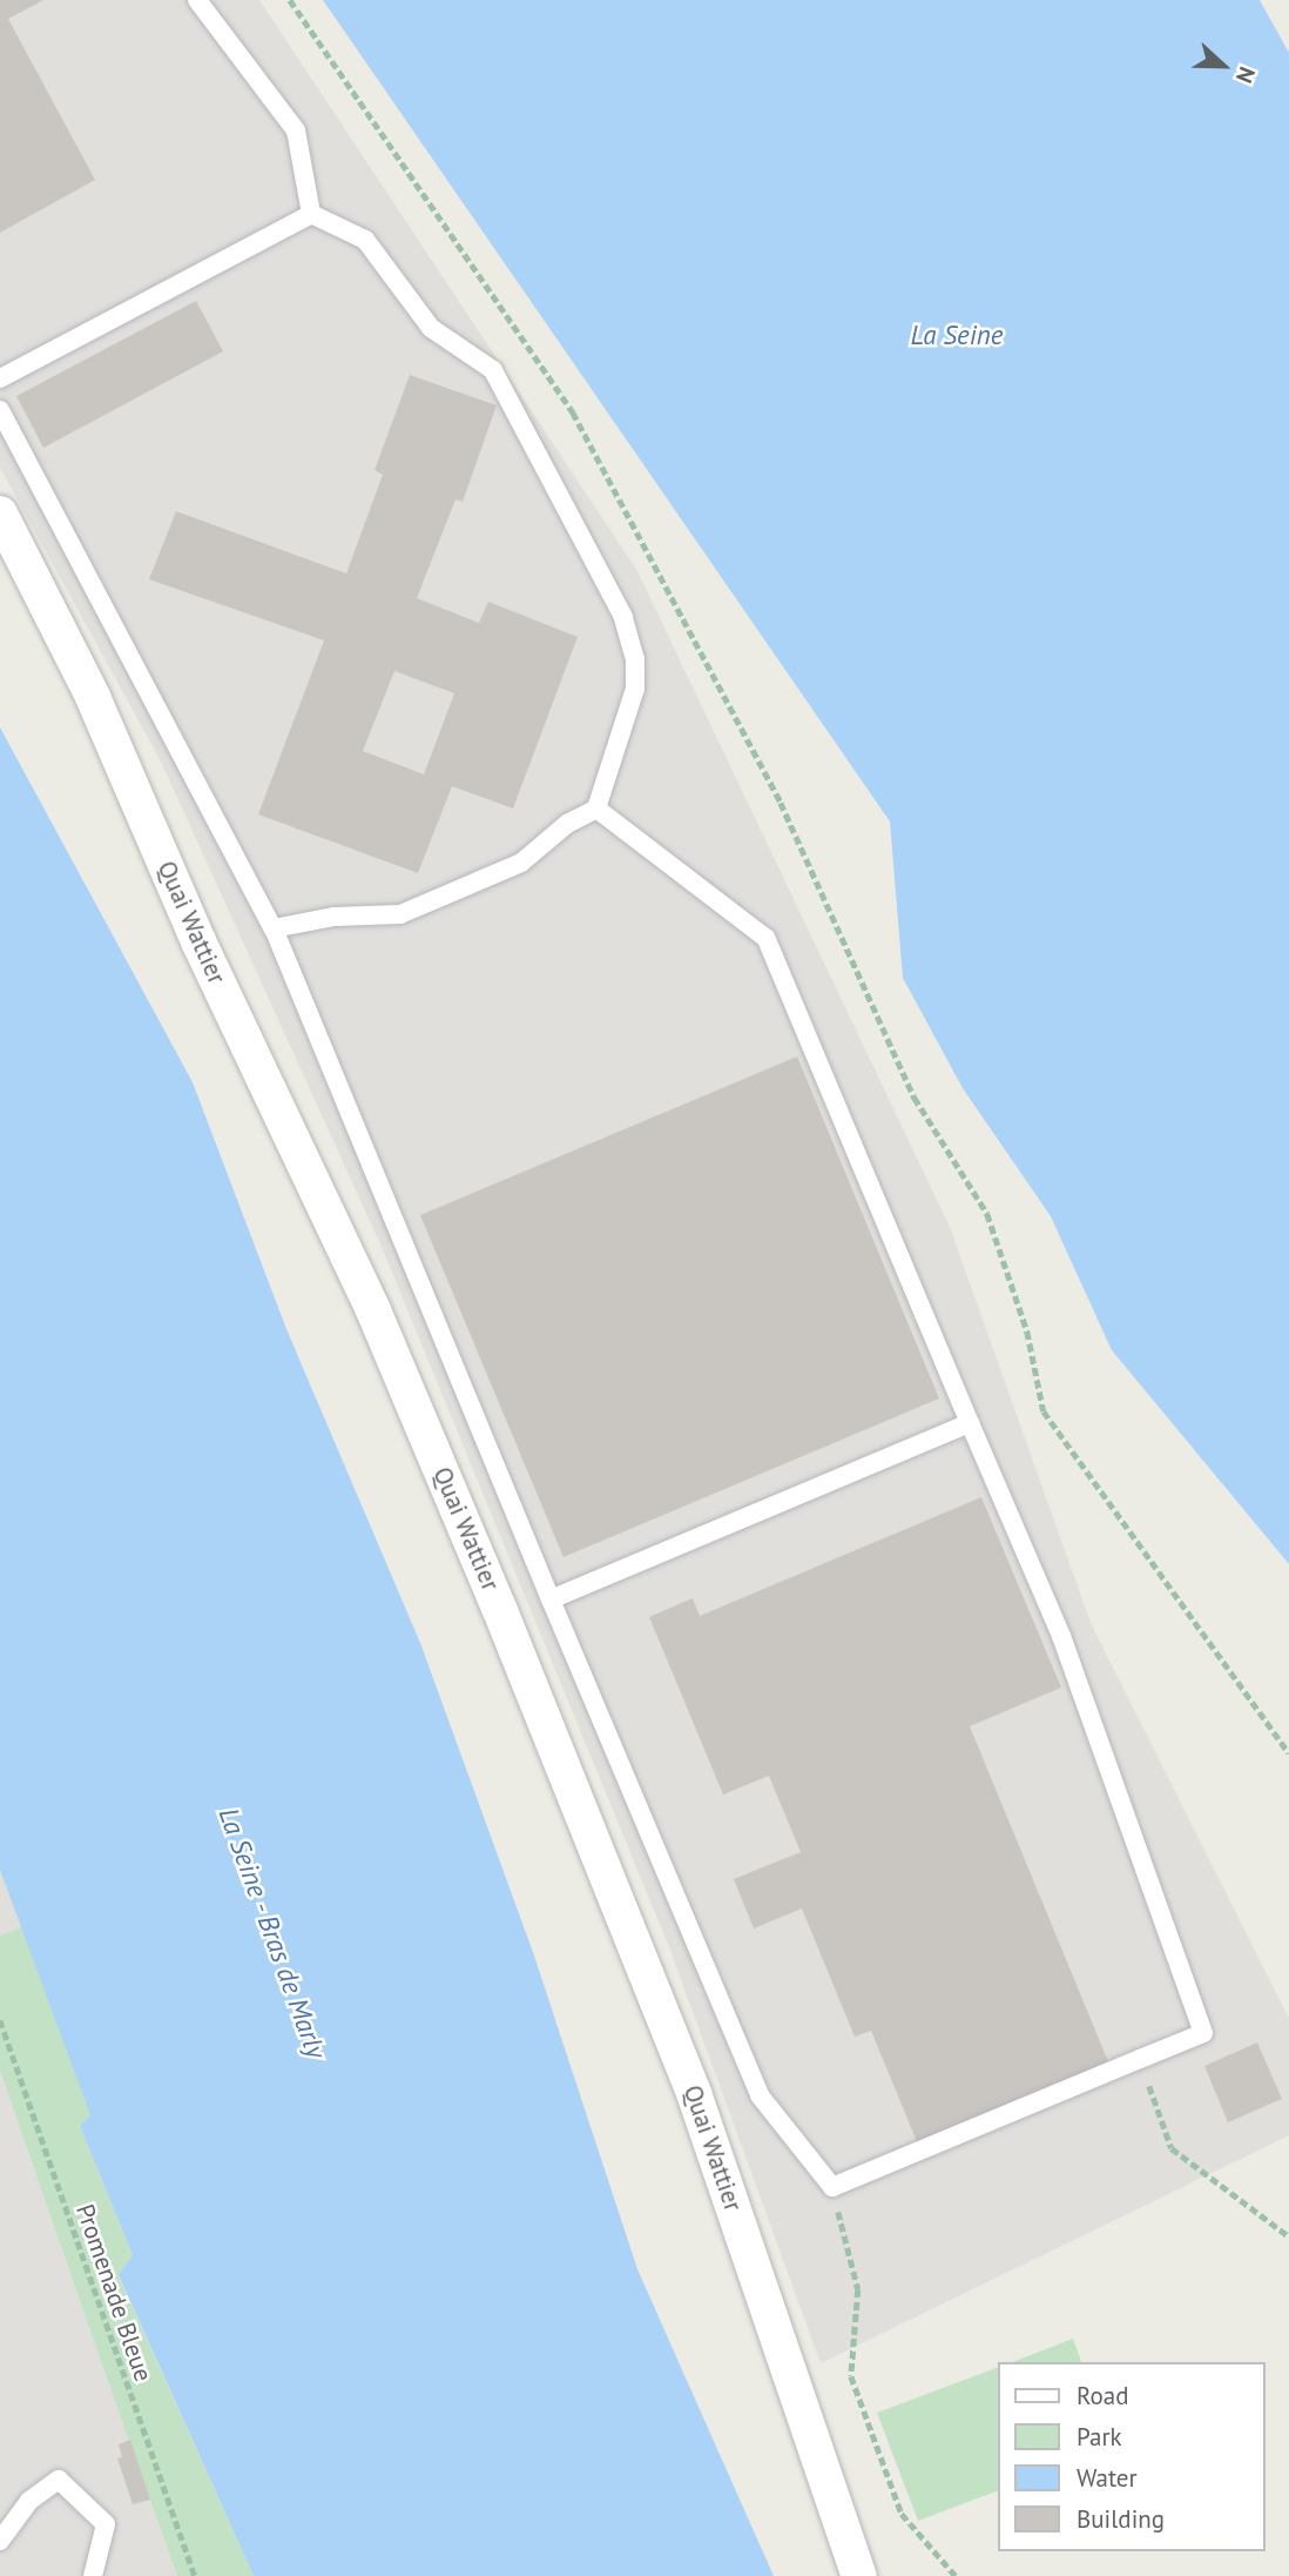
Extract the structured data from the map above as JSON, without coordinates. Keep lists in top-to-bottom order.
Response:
{
  "streets": {
    "street": ["Quai Wattier"],
    "path": ["Promenade Bleue"]
  },
  "water": ["La Seine", "La Seine - Bras de Marly"],
  "legend": [
    "Road",
    "Park",
    "Water",
    "Building"
  ],
  "north": "right"
}
